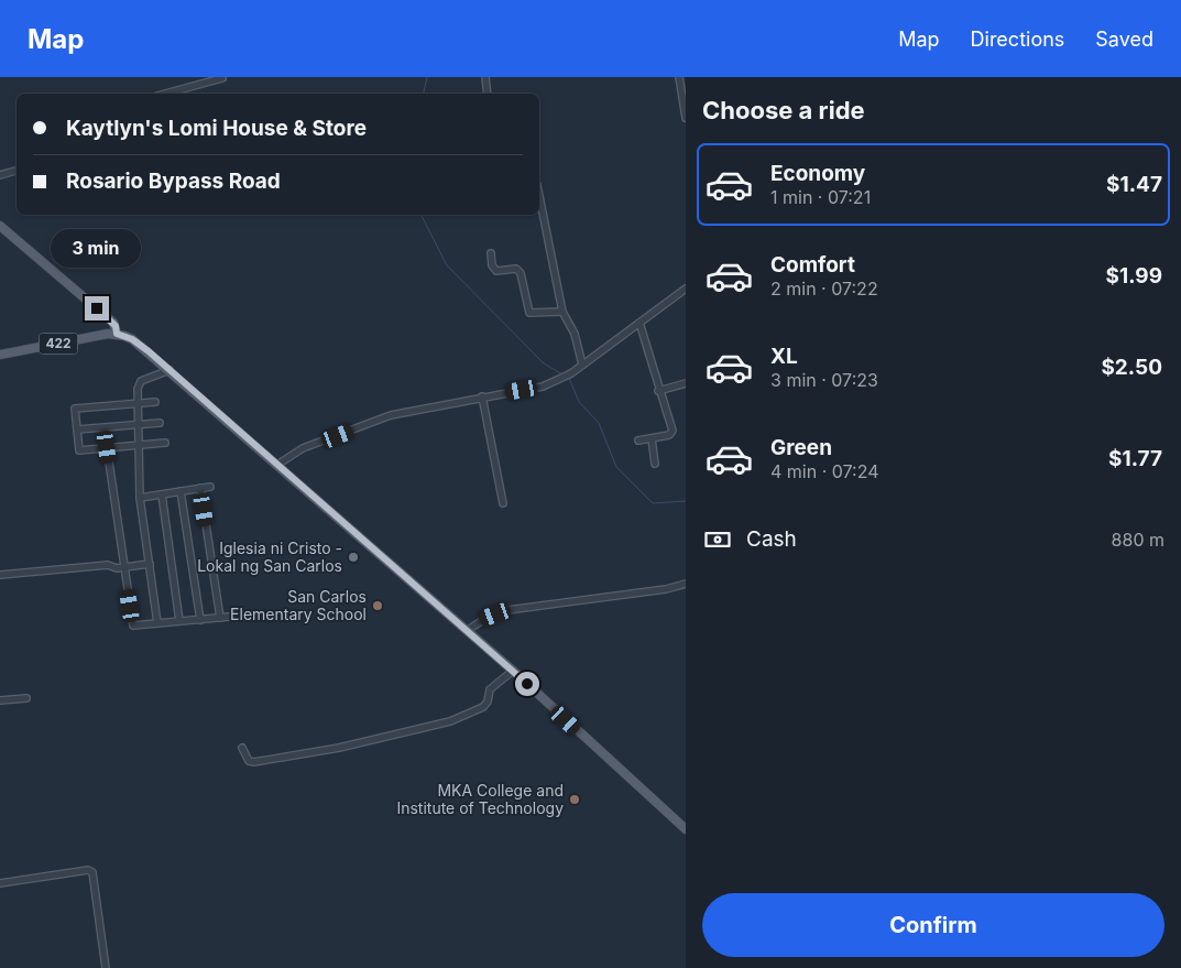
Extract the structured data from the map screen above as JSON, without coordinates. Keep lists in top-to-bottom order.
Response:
{
  "streets": {
    "main road": ["422"]
  },
  "places": ["Iglesia ni Cristo - Lokal ng San Carlos", "San Carlos Elementary School", "MKA College and Institute of Technology"],
  "page": {
    "header": "Map",
    "nav": ["Map", "Directions", "Saved"],
    "heading": "Choose a ride",
    "banner": ["Kaytlyn's Lomi House & Store", "Rosario Bypass Road"],
    "list": [
      {
        "name": "Economy",
        "note": "1 min · 07:21",
        "value": "$1.47"
      },
      {
        "name": "Comfort",
        "note": "2 min · 07:22",
        "value": "$1.99"
      },
      {
        "name": "XL",
        "note": "3 min · 07:23",
        "value": "$2.50"
      },
      {
        "name": "Green",
        "note": "4 min · 07:24",
        "value": "$1.77"
      }
    ],
    "bubble": "3 min",
    "pay": ["Cash", "880 m"],
    "buttons": "Confirm"
  }
}
